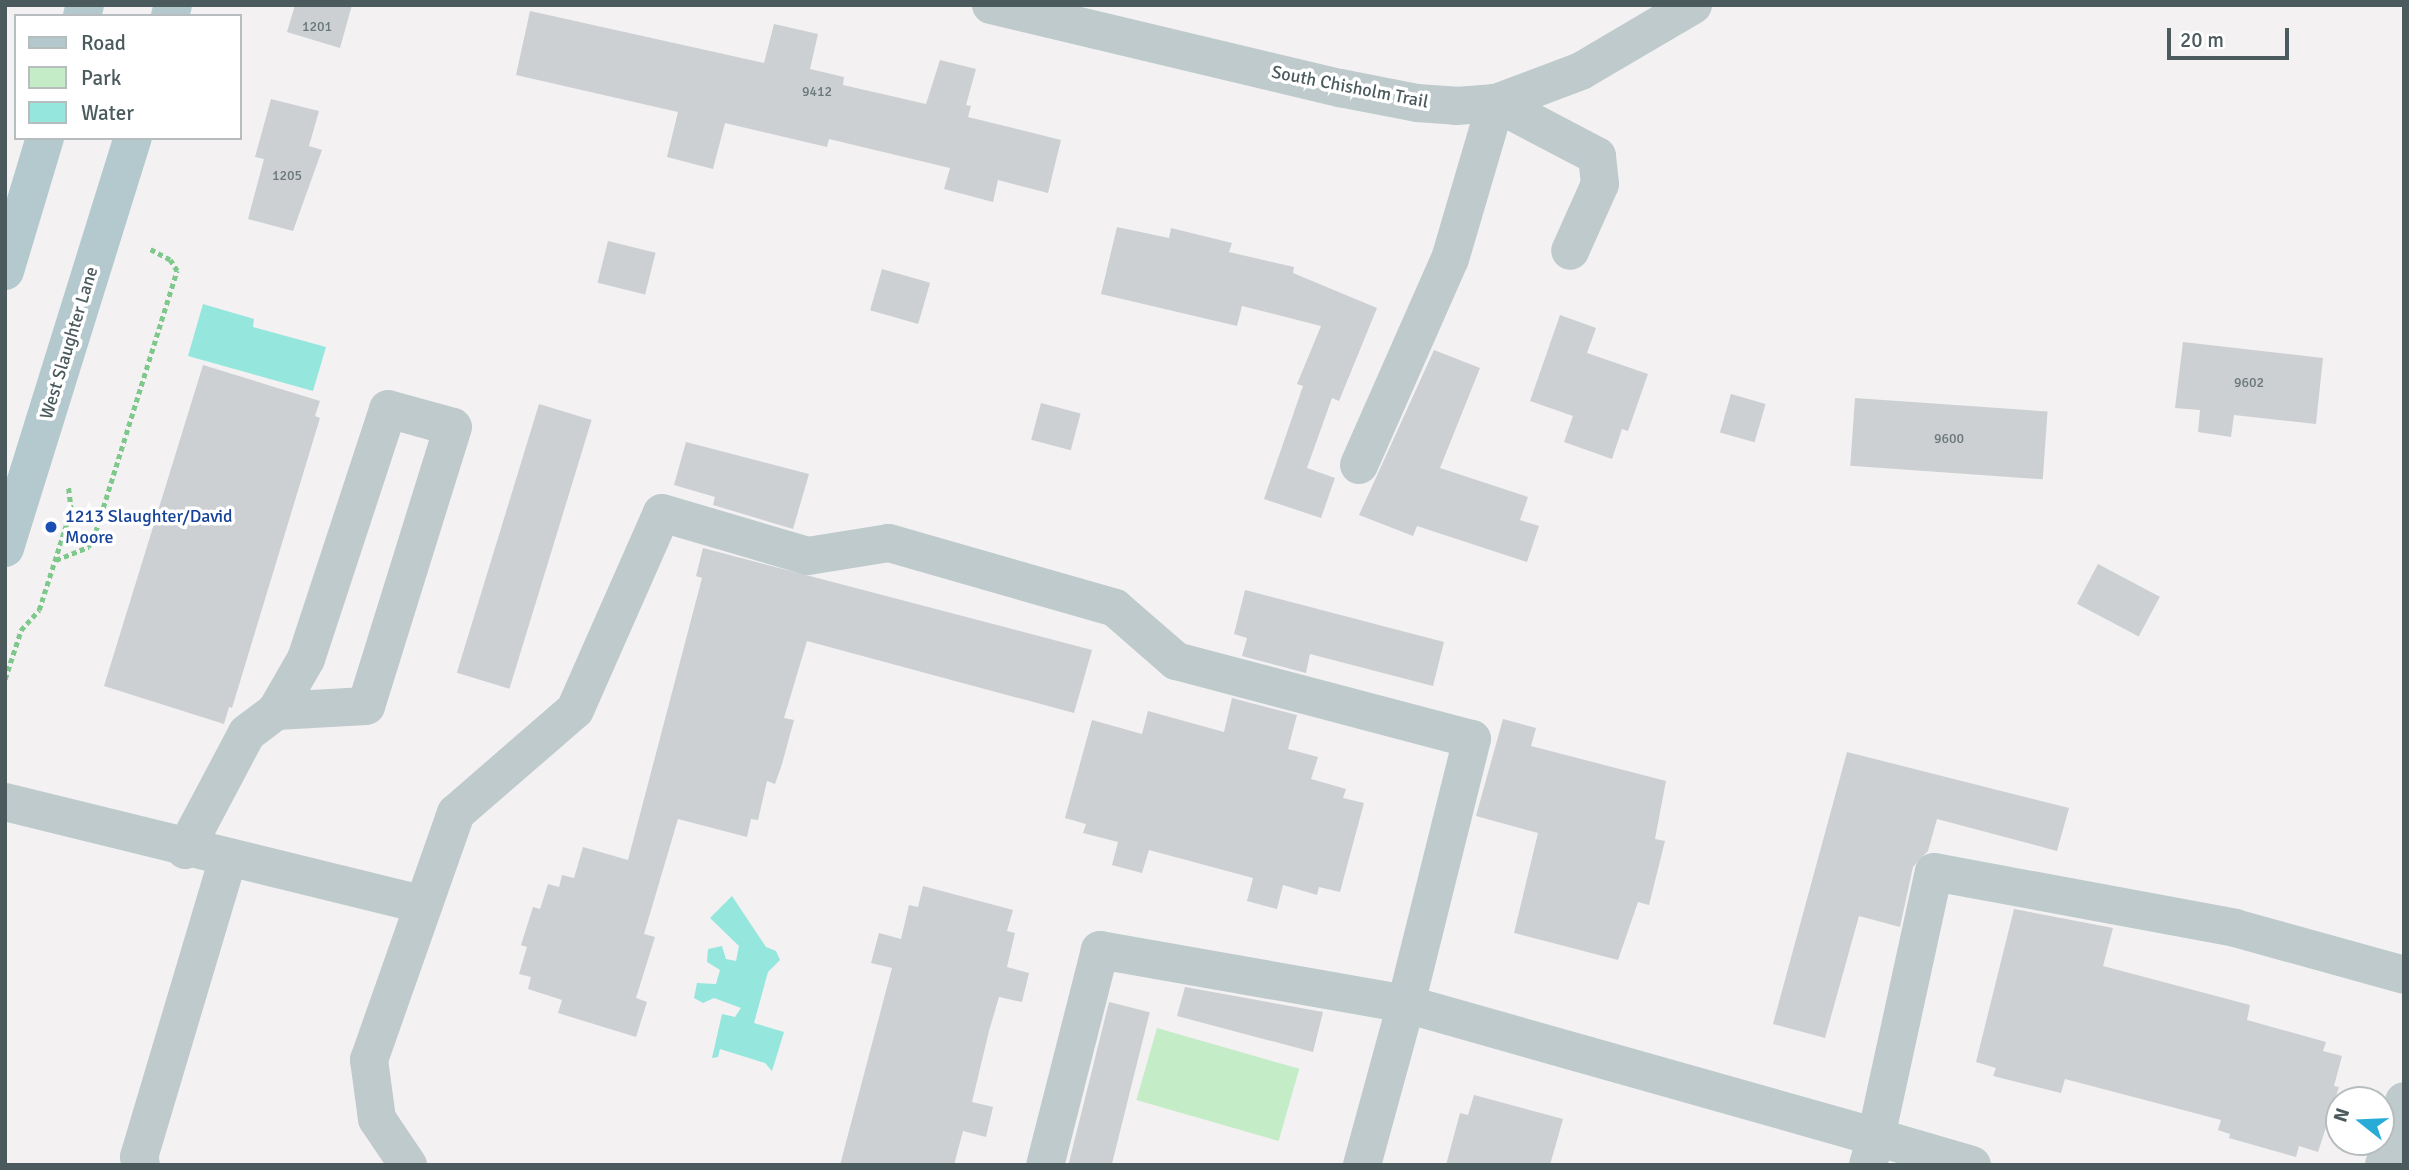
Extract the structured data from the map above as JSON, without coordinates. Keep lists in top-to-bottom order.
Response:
{
  "streets": {
    "main road": ["West Slaughter Lane"],
    "street": ["South Chisholm Trail"]
  },
  "places": ["1213 Slaughter/David Moore"],
  "house_numbers": [
    "1201",
    "9412",
    "1205",
    "9602",
    "9600"
  ],
  "legend": ["Road", "Park", "Water"],
  "scale_bar": "20 m",
  "north": "left"
}
